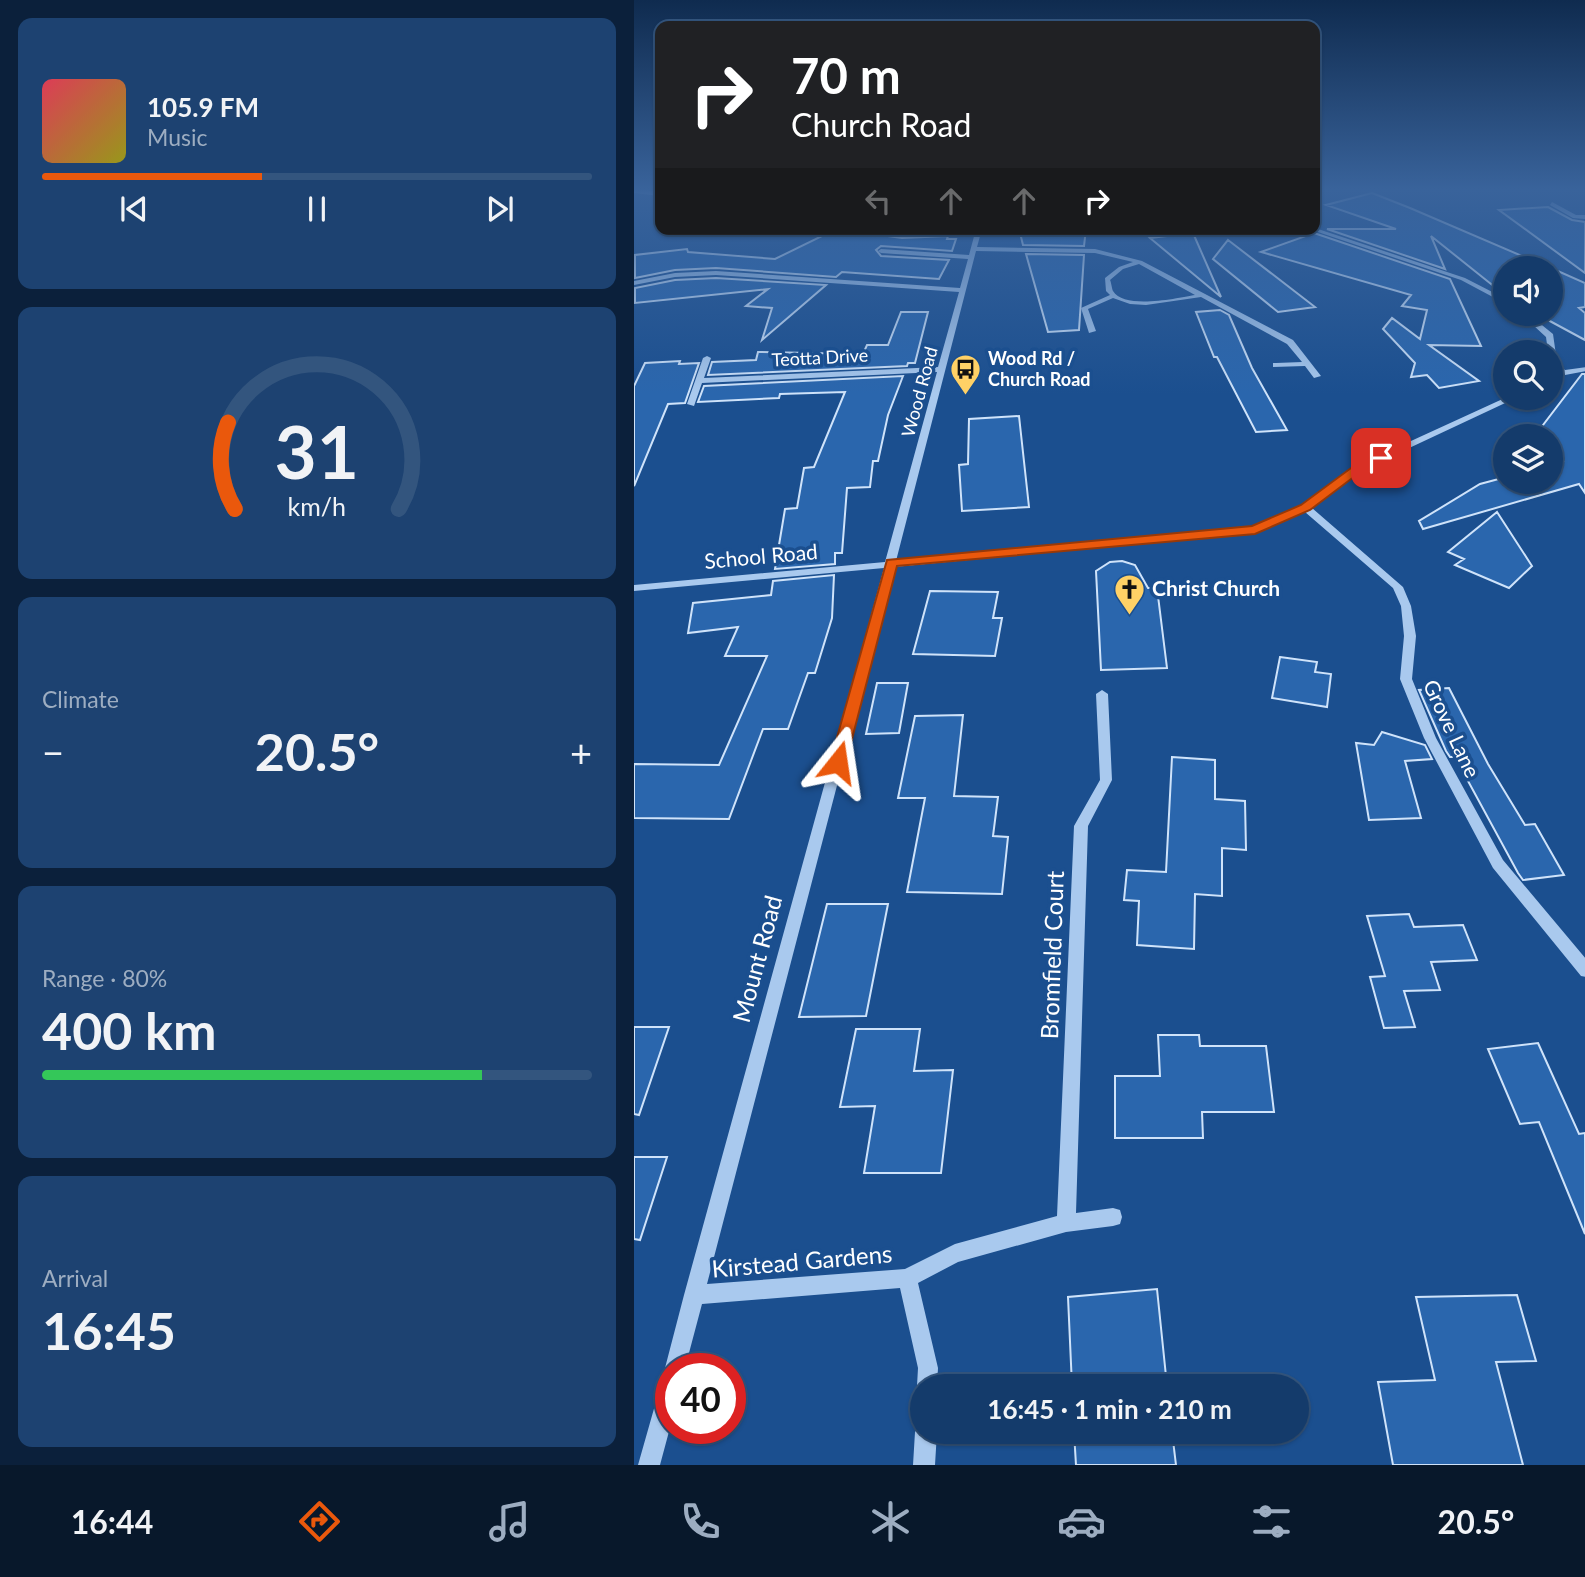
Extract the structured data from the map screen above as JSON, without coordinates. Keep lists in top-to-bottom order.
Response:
{
  "streets": {
    "street": [
      "Teotta Drive",
      "Wood Road",
      "School Road",
      "Grove Lane",
      "Bromfield Court",
      "Mount Road",
      "Kirstead Gardens"
    ]
  },
  "crossings": [
    ["Teotta Drive", "Wood Road"],
    ["Wood Road", "School Road"],
    ["Wood Road", "Mount Road"],
    ["School Road", "Grove Lane"],
    ["School Road", "Mount Road"],
    ["Bromfield Court", "Kirstead Gardens"],
    ["Mount Road", "Kirstead Gardens"]
  ],
  "places": {
    "bus stop": ["Wood Rd / Church Road"],
    "church": ["Christ Church"]
  },
  "page": {
    "turn": ["70 m", "Church Road"],
    "song": ["105.9 FM", "Music"],
    "tile": [
      "Climate",
      ["Range · 80%", "400 km"],
      ["Arrival", "16:45"]
    ],
    "heat": ["−", "20.5°", "+"],
    "limit": "40",
    "trip": "16:45 · 1 min · 210 m",
    "tabs": ["16:44", "20.5°"],
    "gauge": ["31", "km/h"]
  }
}
